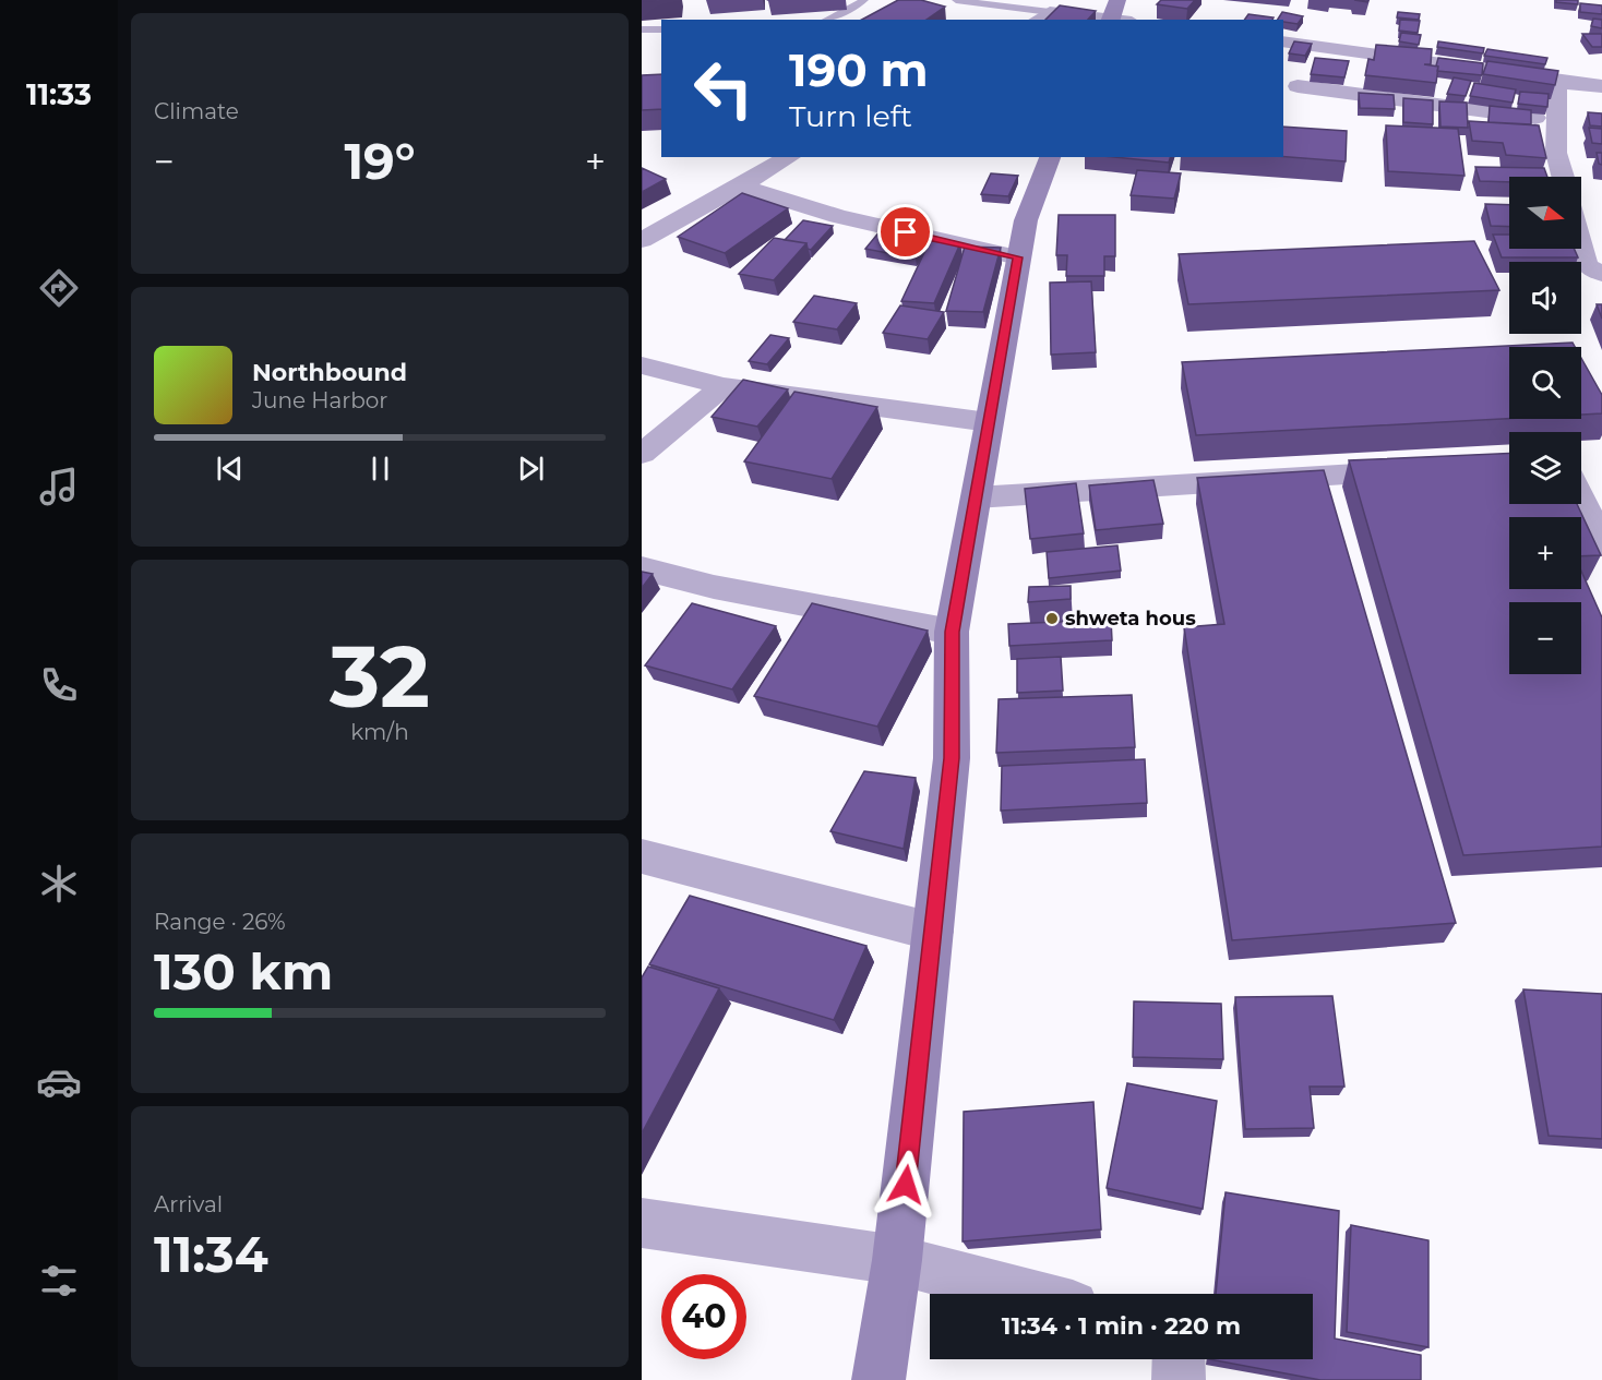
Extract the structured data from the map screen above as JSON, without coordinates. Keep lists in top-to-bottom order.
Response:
{
  "places": ["shweta hous"],
  "north": "right",
  "page": {
    "tabs": "11:33",
    "tile": [
      "Climate",
      ["32", "km/h"],
      ["Range · 26%", "130 km"],
      ["Arrival", "11:34"]
    ],
    "turn": ["190 m", "Turn left"],
    "heat": ["−", "19°", "+"],
    "map_buttons": ["+", "−"],
    "song": ["Northbound", "June Harbor"],
    "limit": "40",
    "trip": "11:34 · 1 min · 220 m"
  }
}
